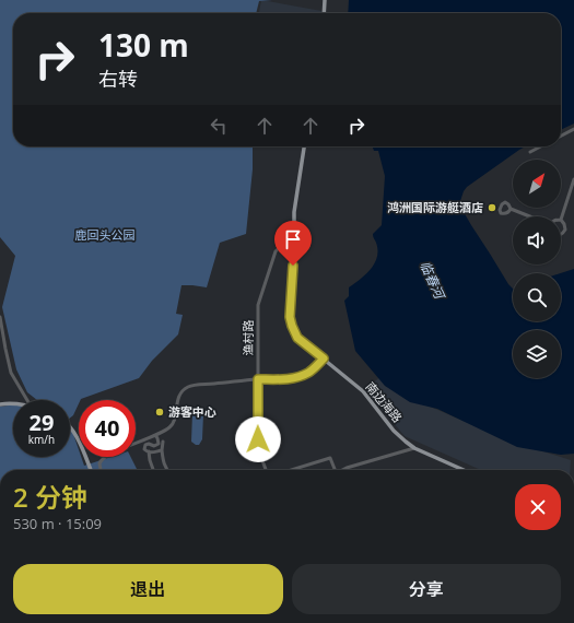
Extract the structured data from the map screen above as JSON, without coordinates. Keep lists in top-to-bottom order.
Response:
{
  "streets": {
    "main road": ["南边海路"],
    "street": ["渔村路"]
  },
  "crossings": [
    ["渔村路", "南边海路"]
  ],
  "water": ["临春河"],
  "parks": ["鹿回头公园"],
  "places": ["鸿洲国际游艇酒店", "游客中心"],
  "north": "top right",
  "page": {
    "turn": ["130 m", "右转"],
    "speed": "29 km/h",
    "limit": "40",
    "heading": ["2 分钟", "530 m · 15:09"],
    "buttons": ["退出", "分享"]
  }
}
